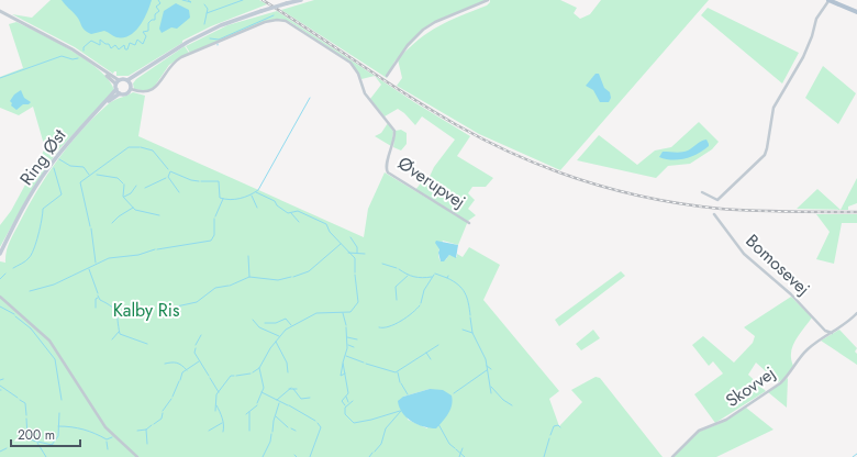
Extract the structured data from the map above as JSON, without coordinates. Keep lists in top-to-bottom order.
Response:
{
  "streets": {
    "main road": ["Ring Øst"],
    "street": ["Øverupvej", "Bomosevej", "Skovvej"]
  },
  "crossings": [
    ["Bomosevej", "Skovvej"]
  ],
  "parks": ["Kalby Ris"],
  "scale_bar": "200 m"
}
